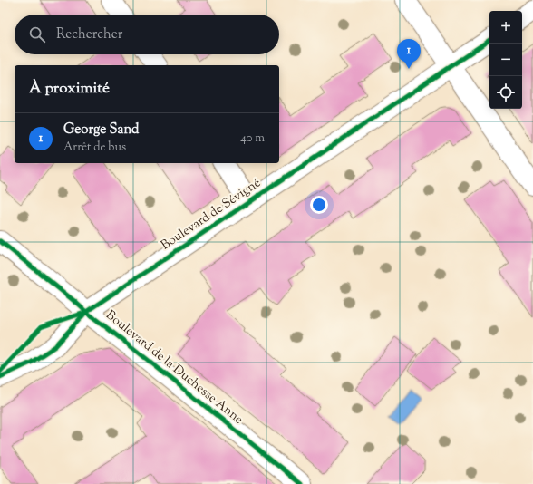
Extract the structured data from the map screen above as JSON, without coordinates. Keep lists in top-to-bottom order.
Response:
{
  "streets": {
    "street": ["Boulevard de Sévigné", "Boulevard de la Duchesse Anne"]
  },
  "crossings": [
    ["Boulevard de Sévigné", "Boulevard de la Duchesse Anne"]
  ],
  "page": {
    "map_buttons": ["+", "−"],
    "search": "Rechercher",
    "pins": "1",
    "heading": "À proximité",
    "list": [
      {
        "mark": "1",
        "name": "George Sand",
        "note": "Arrêt de bus",
        "value": "40 m"
      }
    ]
  }
}
